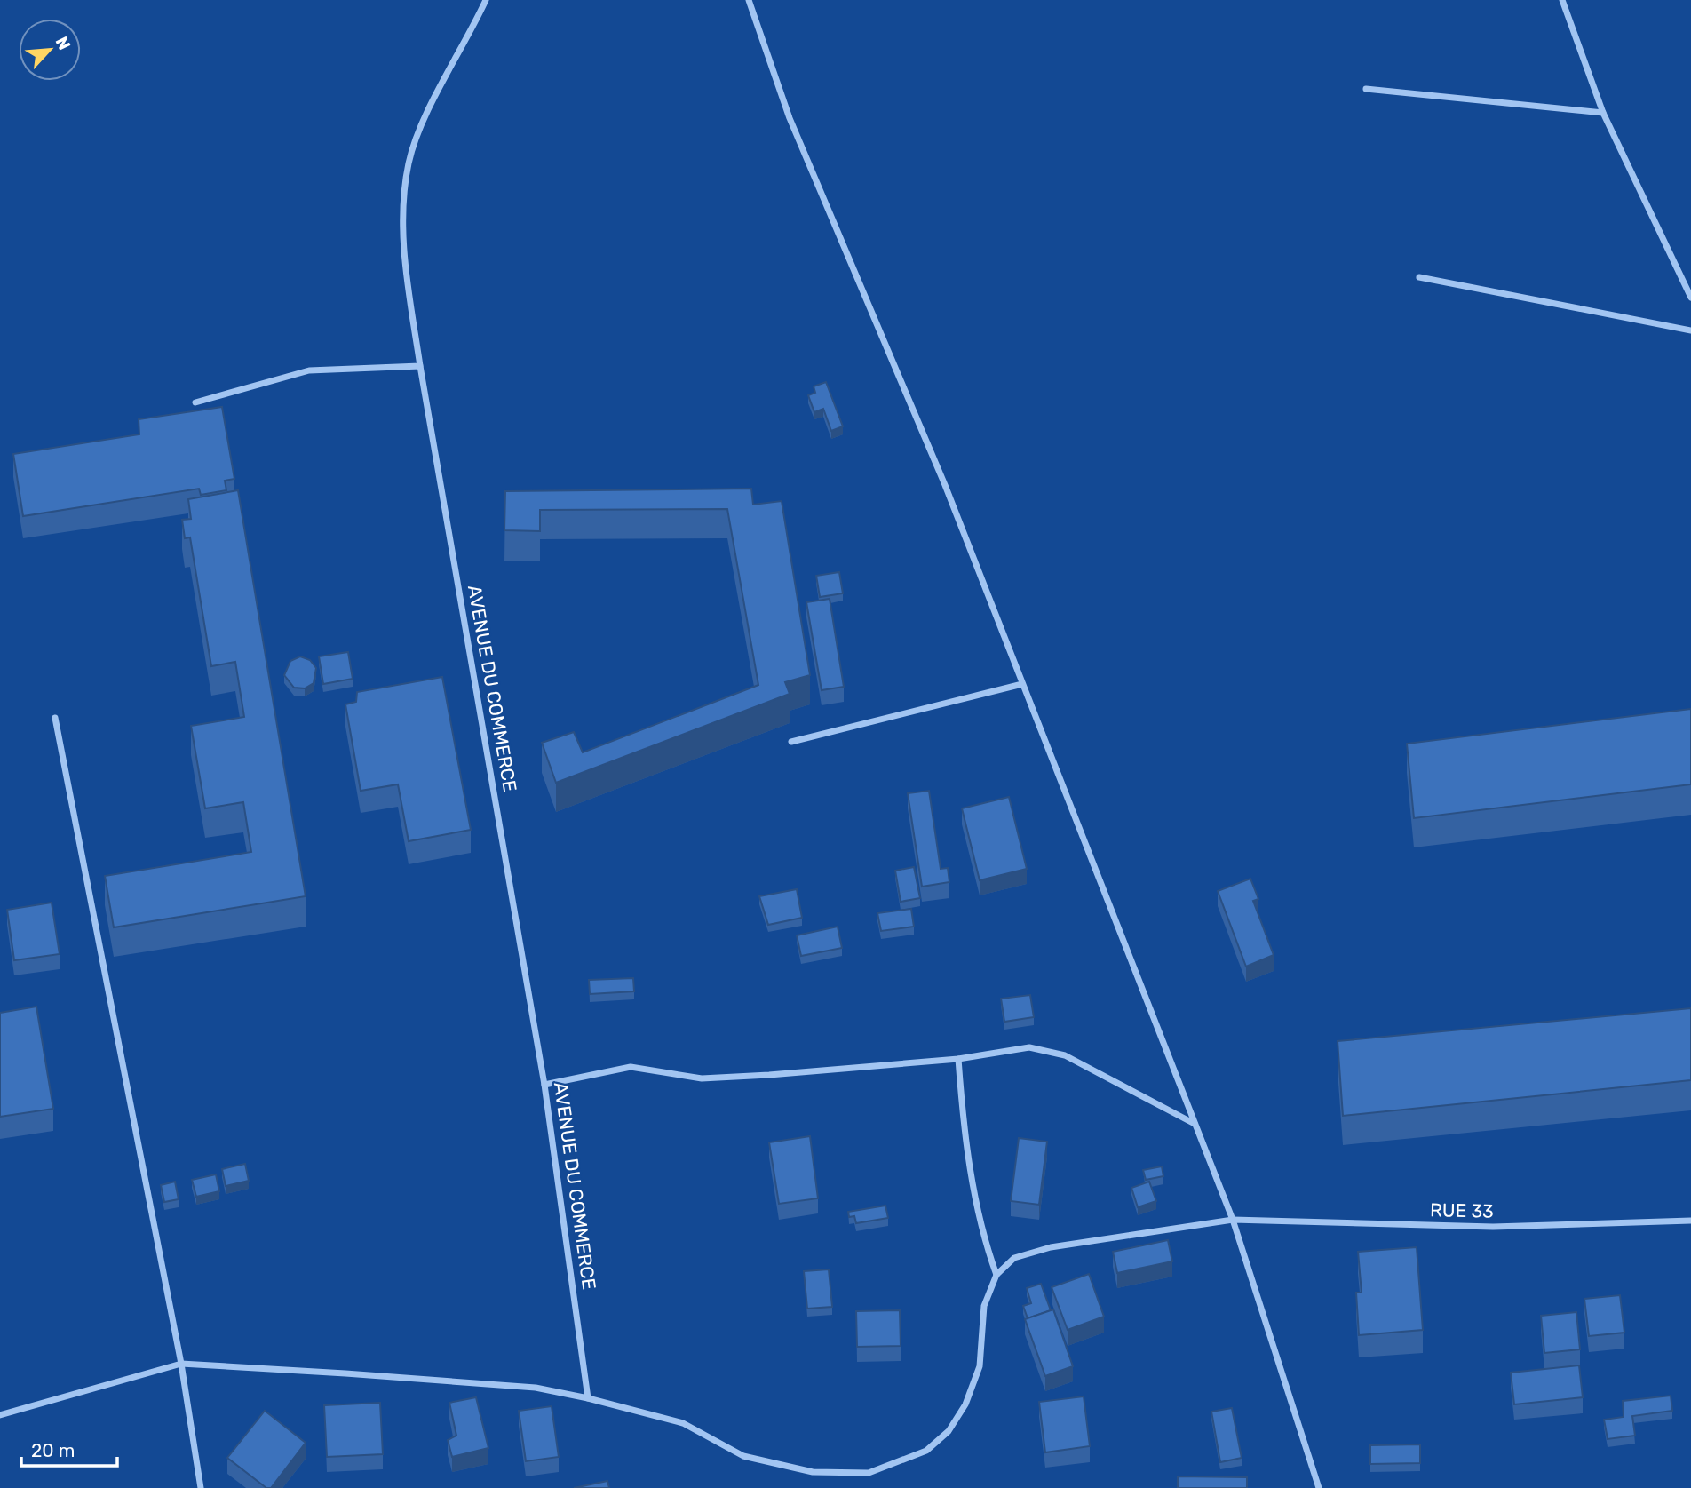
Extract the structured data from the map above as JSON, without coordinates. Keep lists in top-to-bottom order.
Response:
{
  "streets": {
    "street": ["AVENUE DU COMMERCE", "RUE 33"]
  },
  "scale_bar": "20 m",
  "north": "top right"
}
